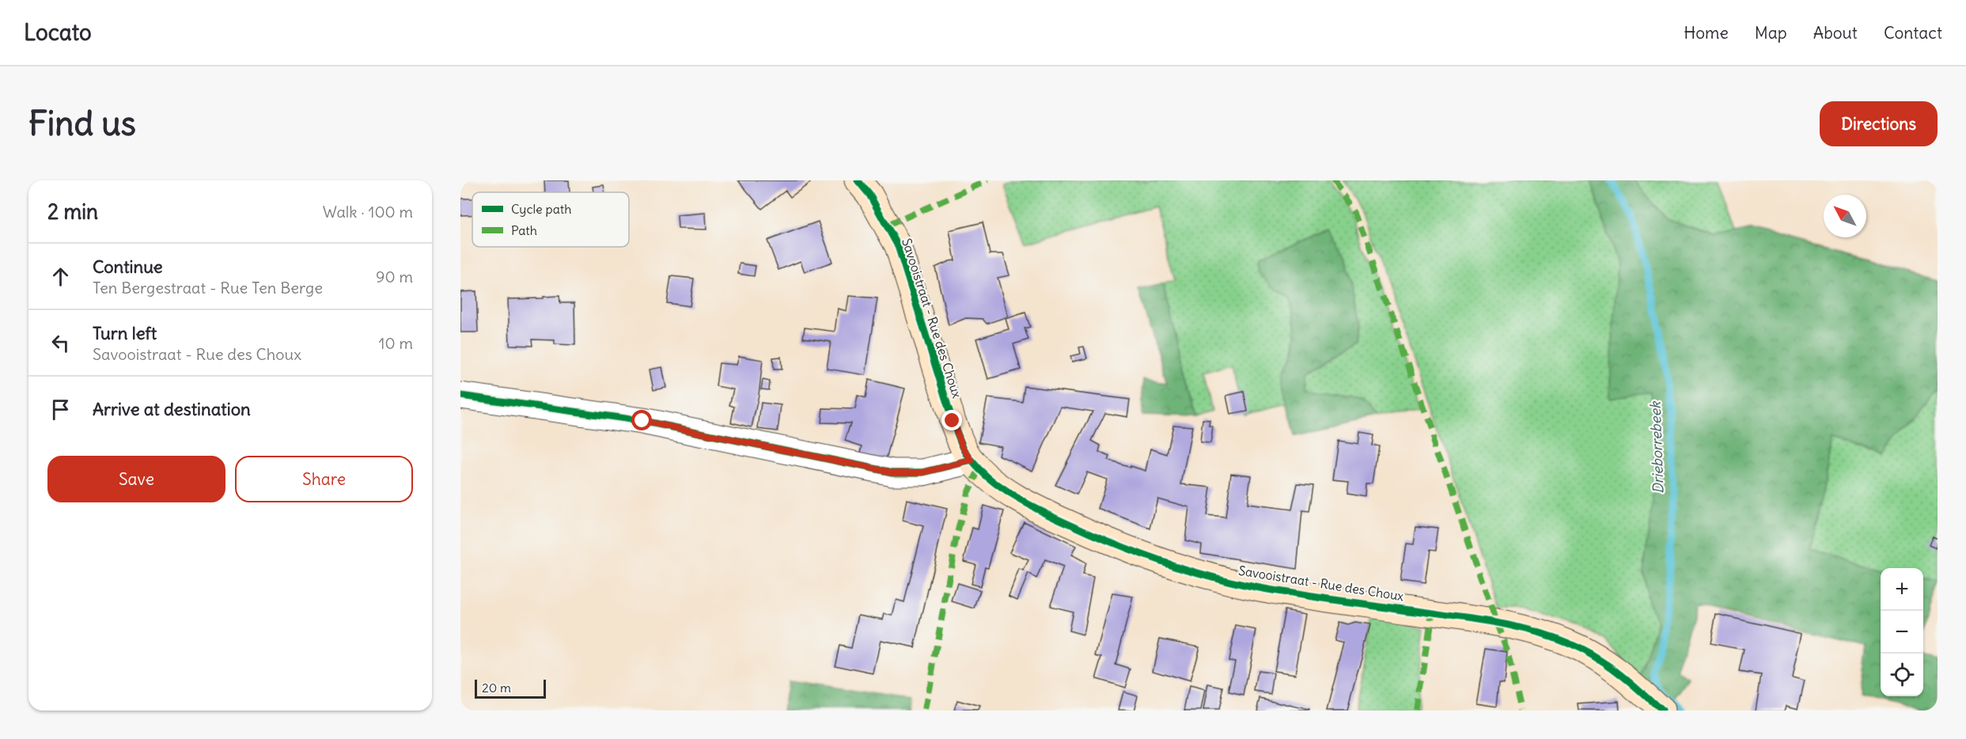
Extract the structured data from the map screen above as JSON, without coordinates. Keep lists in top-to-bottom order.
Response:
{
  "streets": {
    "main road": ["Savooistraat - Rue des Choux"]
  },
  "water": ["Drieborrebeek"],
  "legend": ["Cycle path", "Path"],
  "scale_bar": "20 m",
  "north": "top left",
  "page": {
    "header": "Locato",
    "nav": [
      "Home",
      "Map",
      "About",
      "Contact"
    ],
    "buttons": [
      "Directions",
      ["Save", "Share"]
    ],
    "title": "Find us",
    "heading": ["2 min", "Walk · 100 m"],
    "list": [
      ["Continue", "Ten Bergestraat - Rue Ten Berge", "90 m"],
      ["Turn left", "Savooistraat - Rue des Choux", "10 m"],
      "Arrive at destination"
    ],
    "map_buttons": ["+", "−"],
    "scale": "20 m"
  }
}
